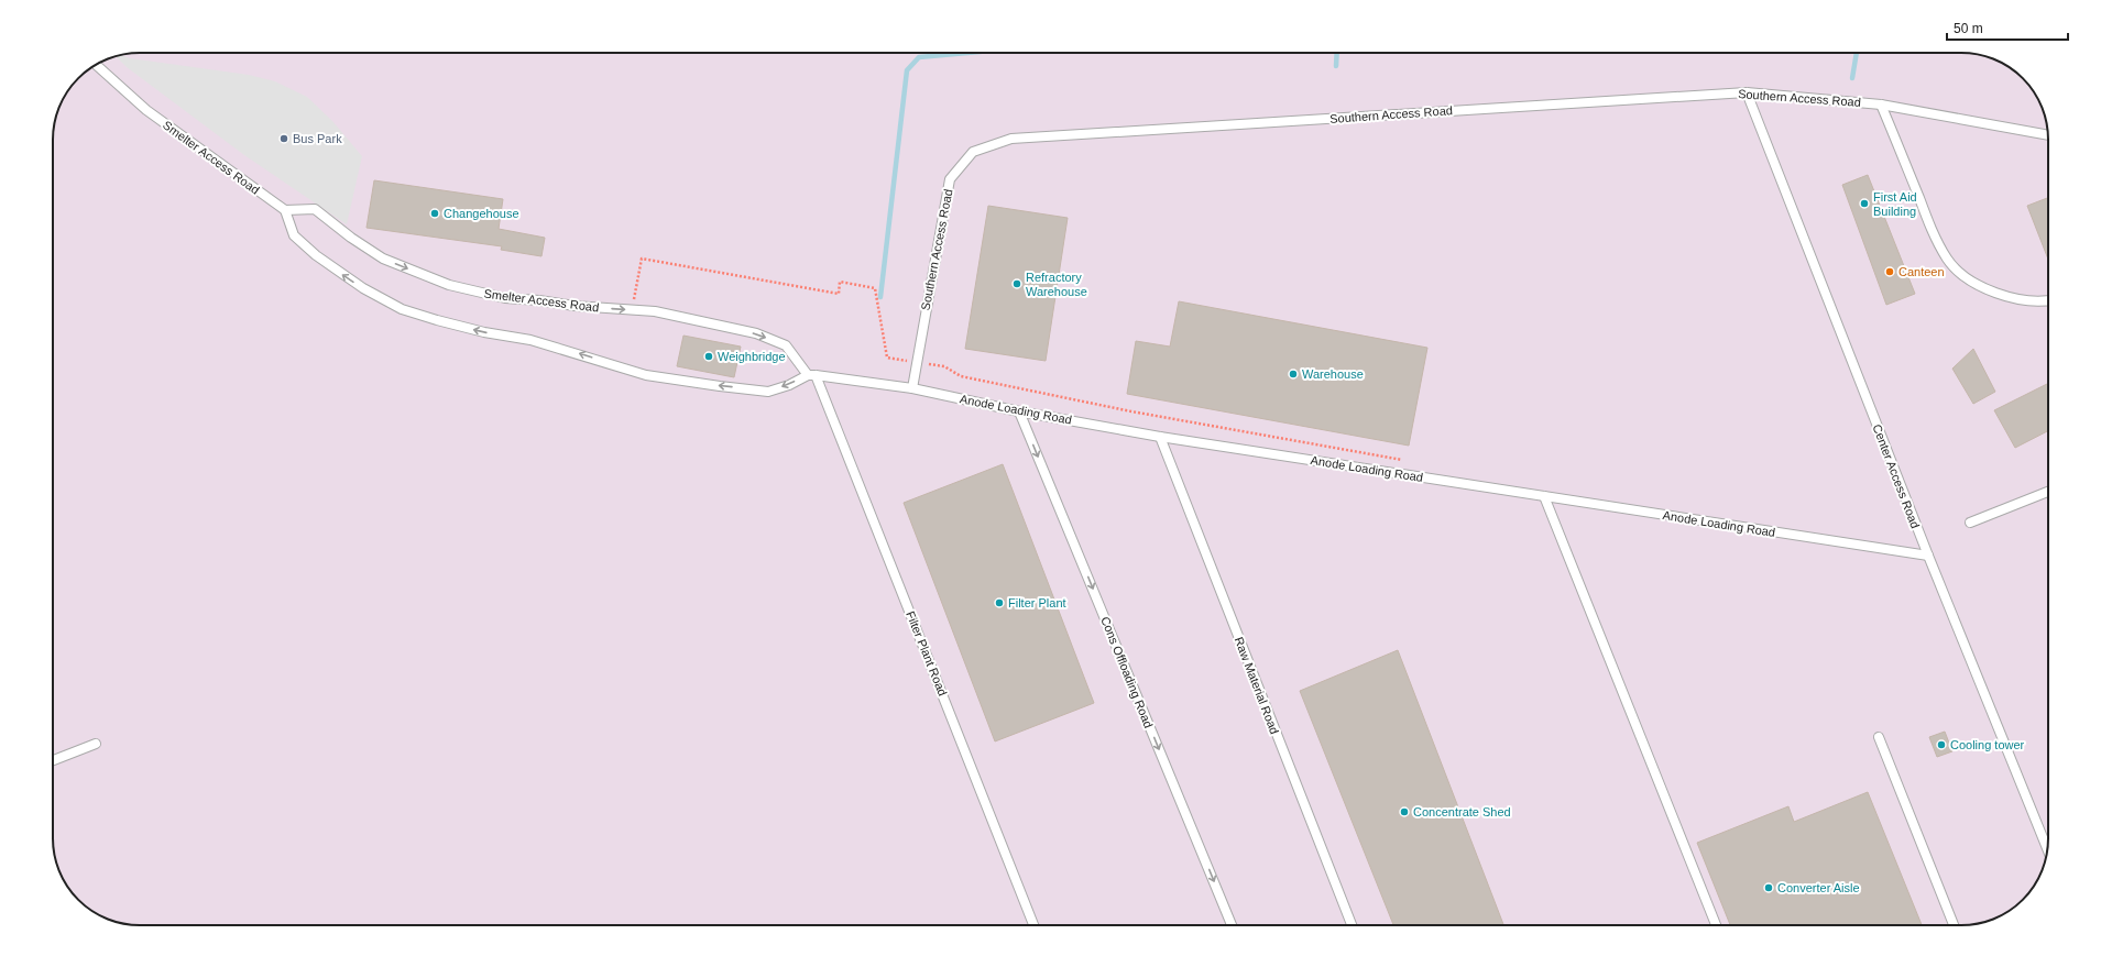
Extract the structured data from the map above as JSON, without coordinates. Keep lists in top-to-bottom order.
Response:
{
  "streets": {
    "lane": [
      "Southern Access Road",
      "Smelter Access Road",
      "Anode Loading Road",
      "Center Access Road",
      "Filter Plant Road",
      "Cons Offloading Road",
      "Raw Material Road"
    ]
  },
  "crossings": [
    ["Southern Access Road", "Anode Loading Road"],
    ["Southern Access Road", "Center Access Road"],
    ["Smelter Access Road", "Anode Loading Road"],
    ["Smelter Access Road", "Filter Plant Road"],
    ["Anode Loading Road", "Center Access Road"],
    ["Anode Loading Road", "Filter Plant Road"],
    ["Anode Loading Road", "Cons Offloading Road"],
    ["Anode Loading Road", "Raw Material Road"]
  ],
  "one_way": ["Cons Offloading Road"],
  "places": [
    "Bus Park",
    "First Aid Building",
    "Changehouse",
    "Canteen",
    "Refractory Warehouse",
    "Weighbridge",
    "Warehouse",
    "Filter Plant",
    "Cooling tower",
    "Concentrate Shed",
    "Converter Aisle"
  ],
  "scale_bar": "50 m"
}
